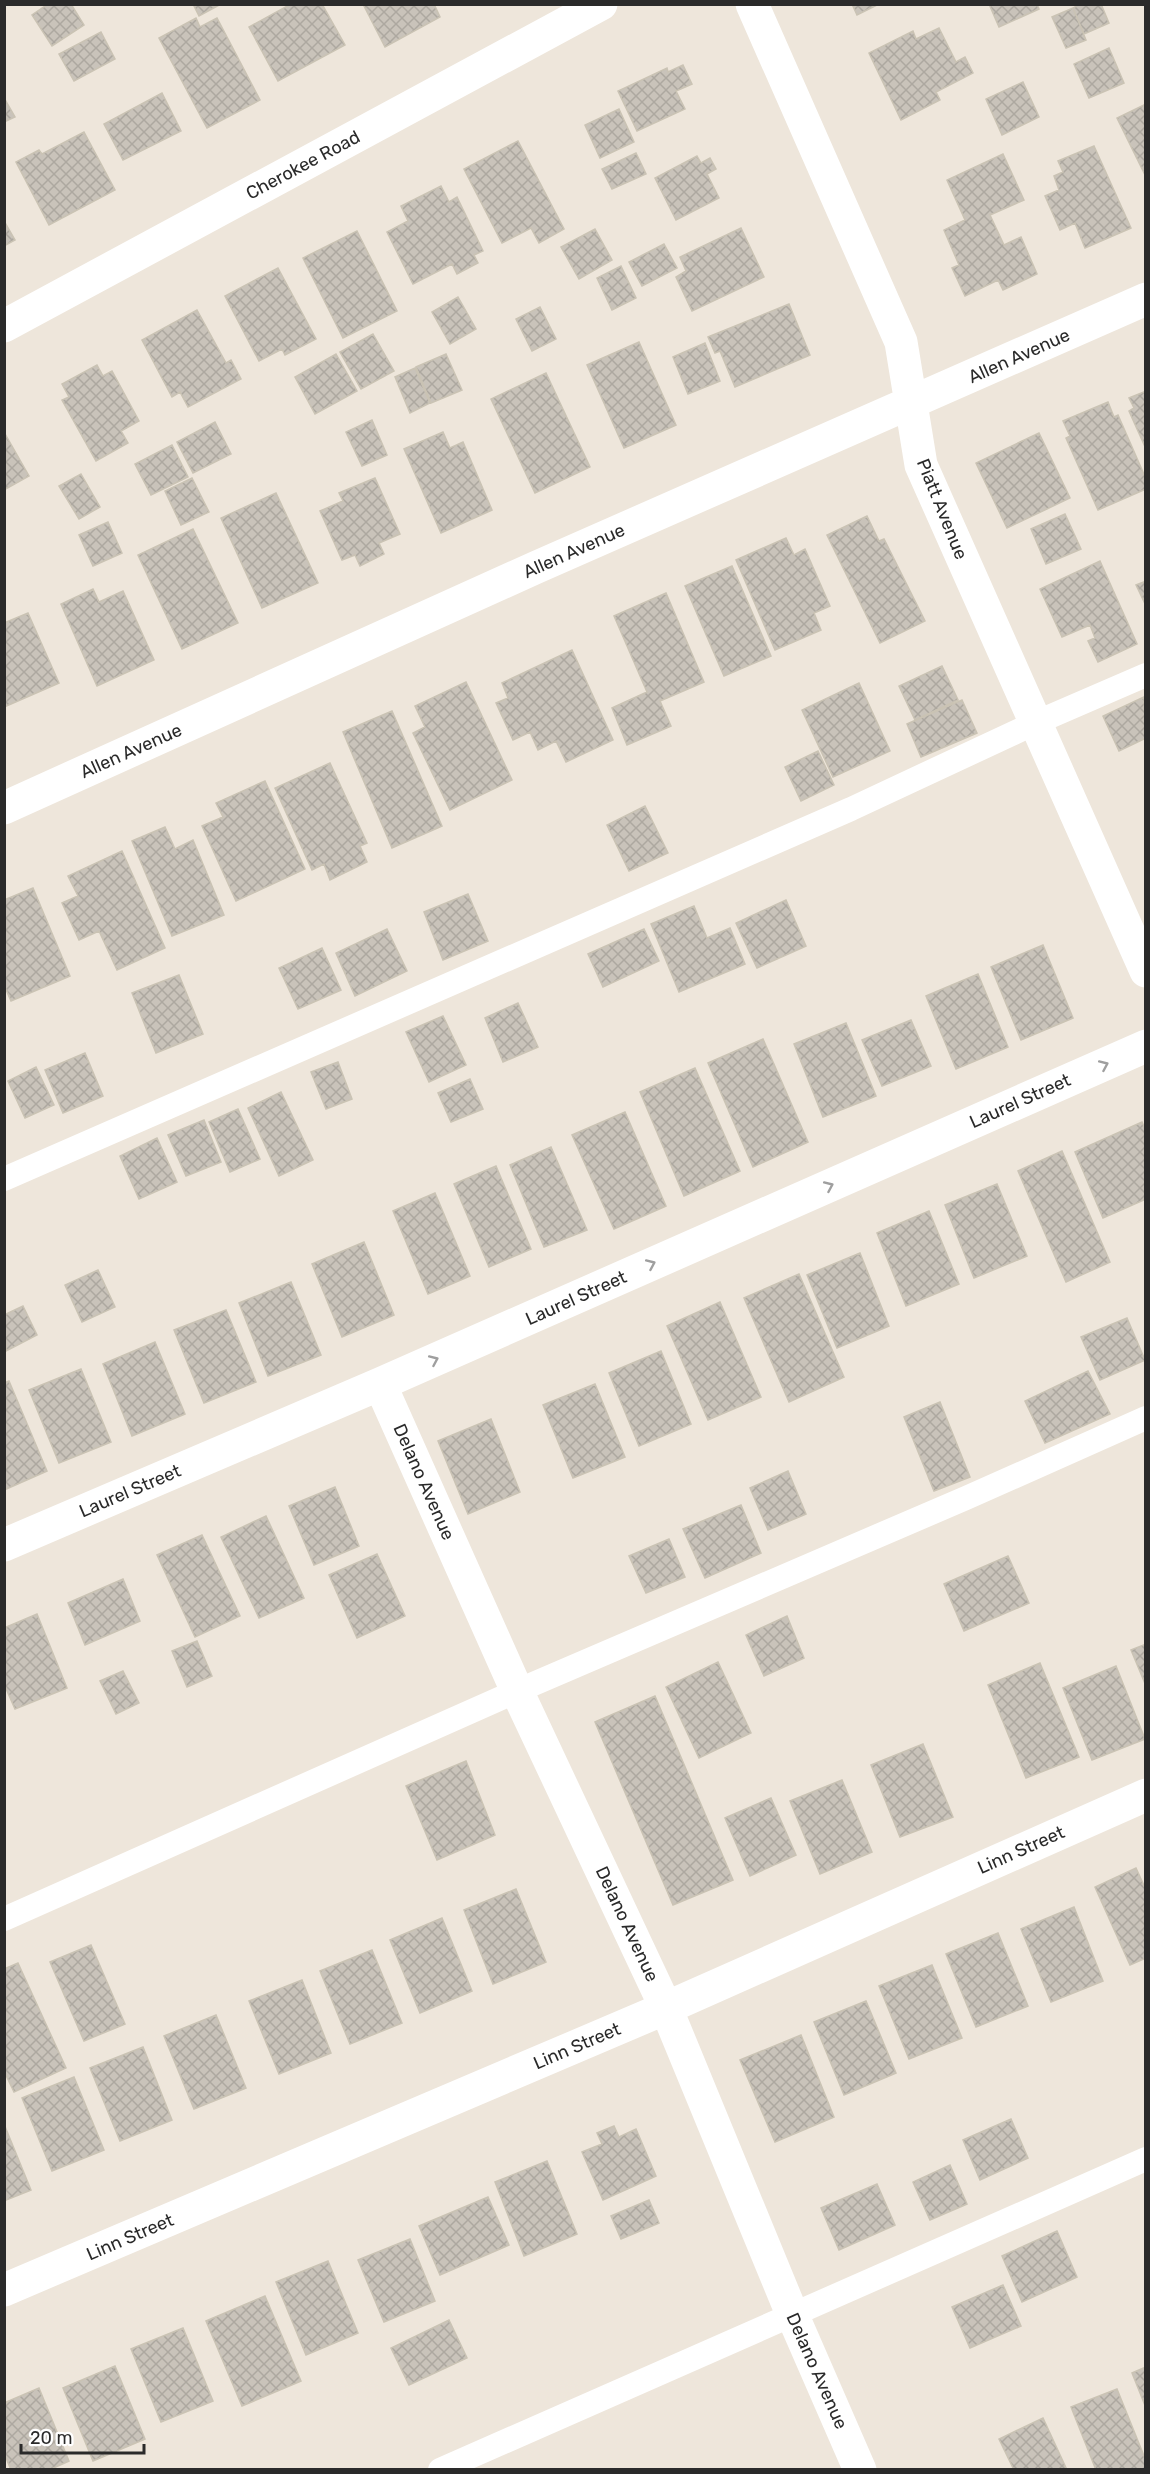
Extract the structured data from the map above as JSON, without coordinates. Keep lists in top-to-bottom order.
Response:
{
  "streets": {
    "street": [
      "Cherokee Road",
      "Allen Avenue",
      "Piatt Avenue",
      "Laurel Street",
      "Delano Avenue",
      "Linn Street"
    ]
  },
  "crossings": [
    ["Allen Avenue", "Piatt Avenue"],
    ["Laurel Street", "Delano Avenue"],
    ["Delano Avenue", "Linn Street"]
  ],
  "one_way": ["Laurel Street"],
  "scale_bar": "20 m"
}
